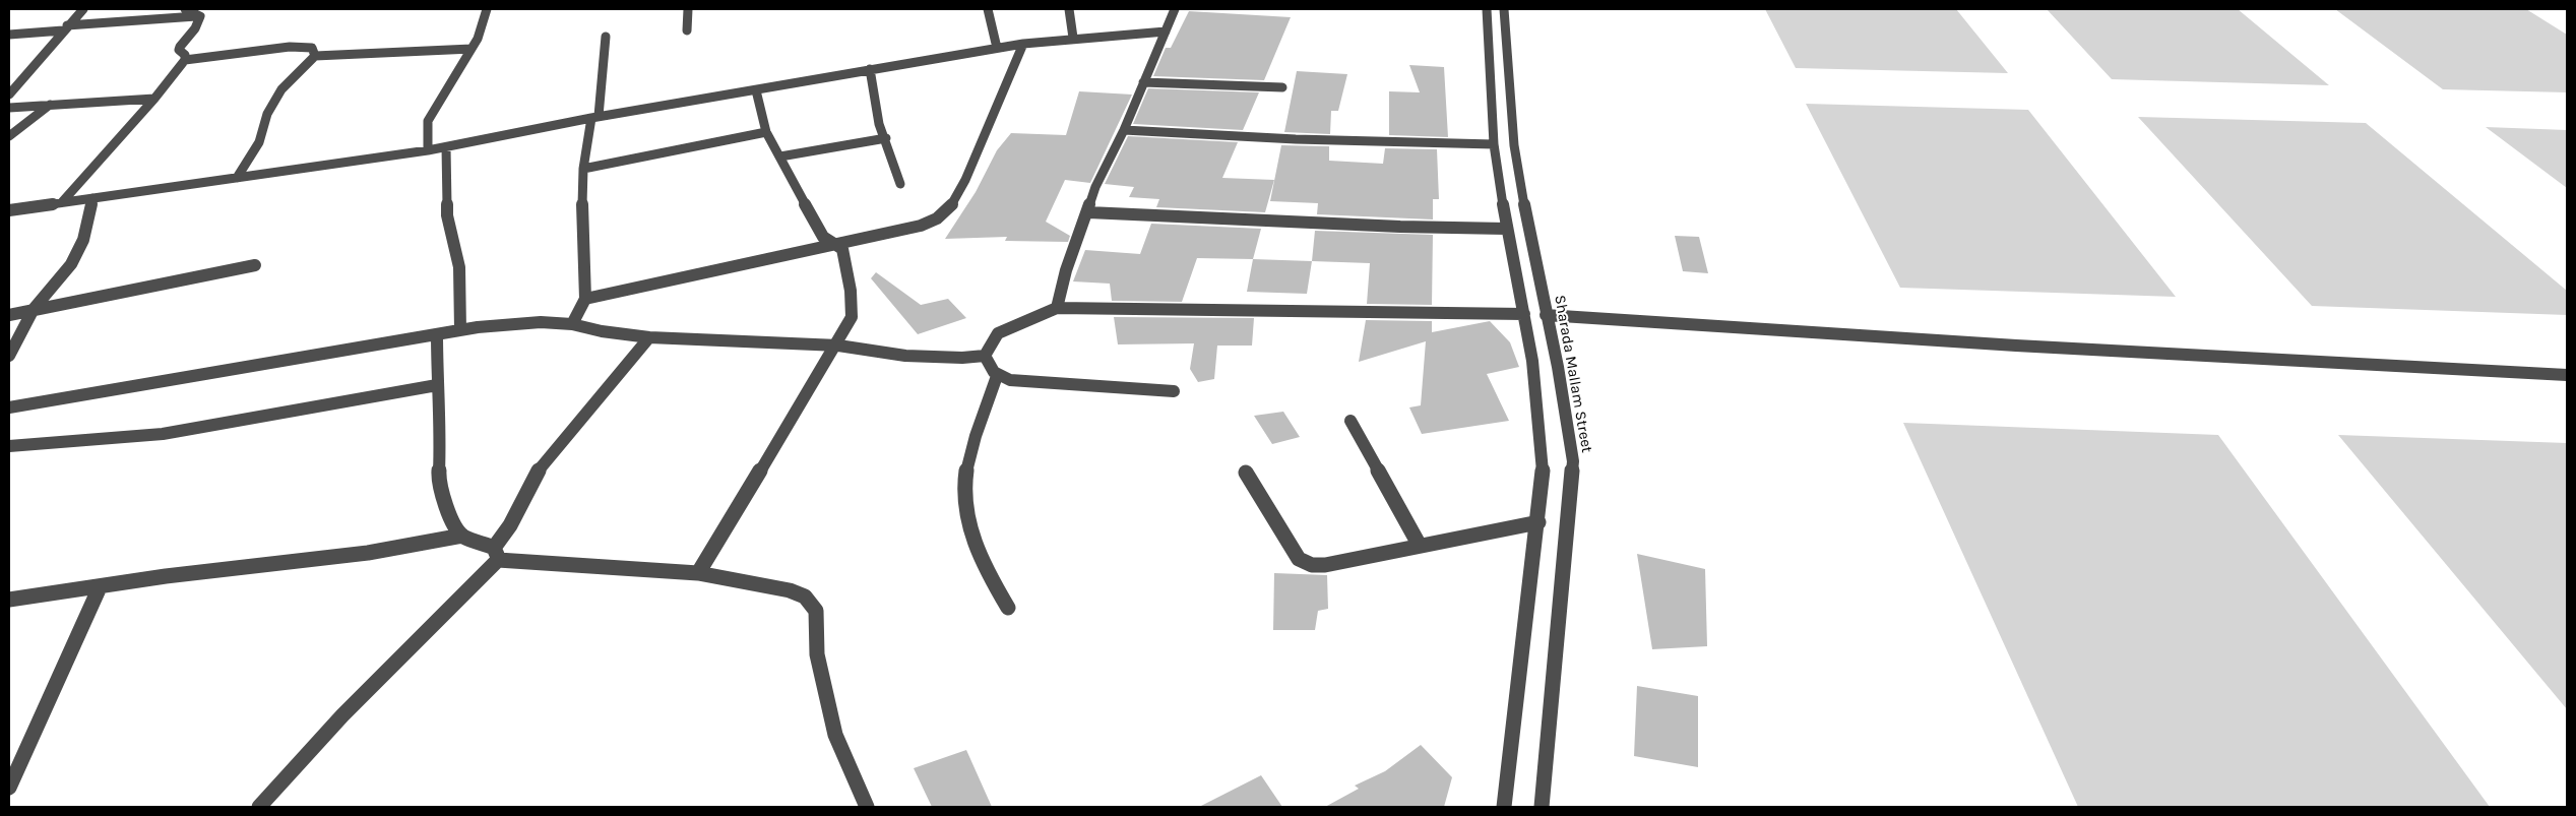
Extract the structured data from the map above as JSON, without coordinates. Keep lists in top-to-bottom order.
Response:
{
  "streets": {
    "street": ["Sharada Mallam Street"]
  }
}
